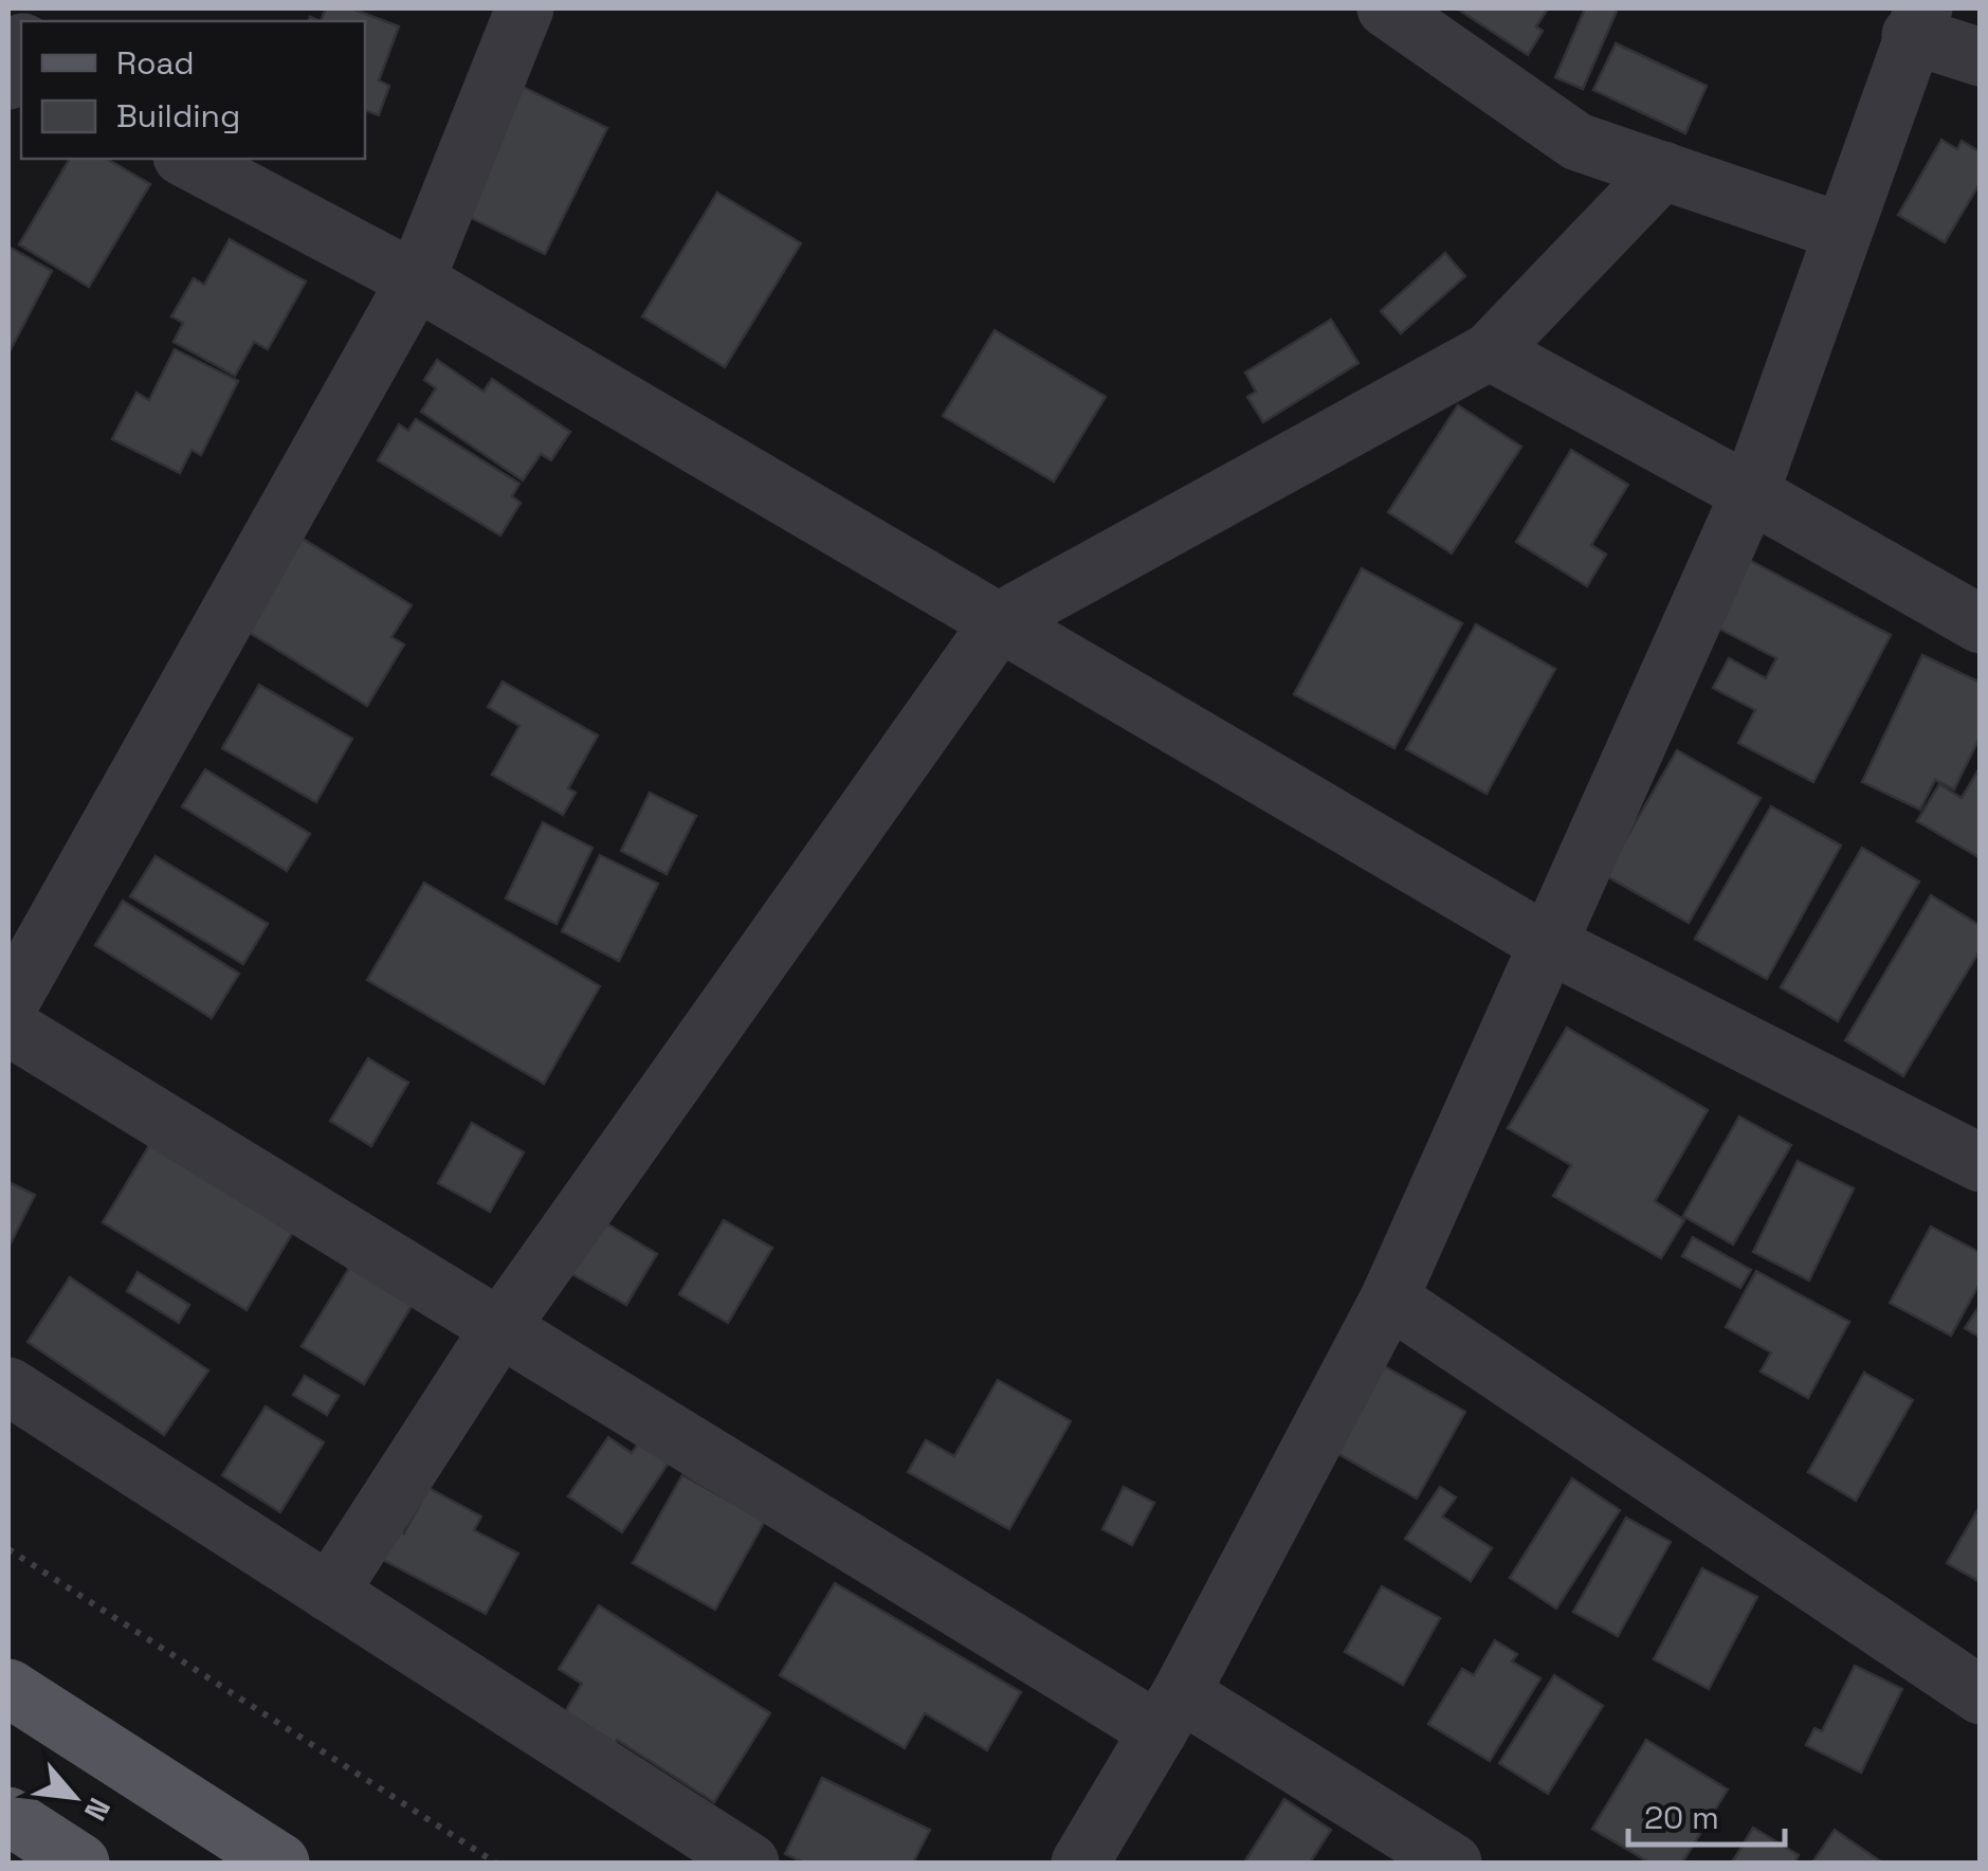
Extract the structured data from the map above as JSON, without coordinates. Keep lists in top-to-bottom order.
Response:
{
  "legend": ["Road", "Building"],
  "scale_bar": "20 m",
  "north": "bottom right"
}
